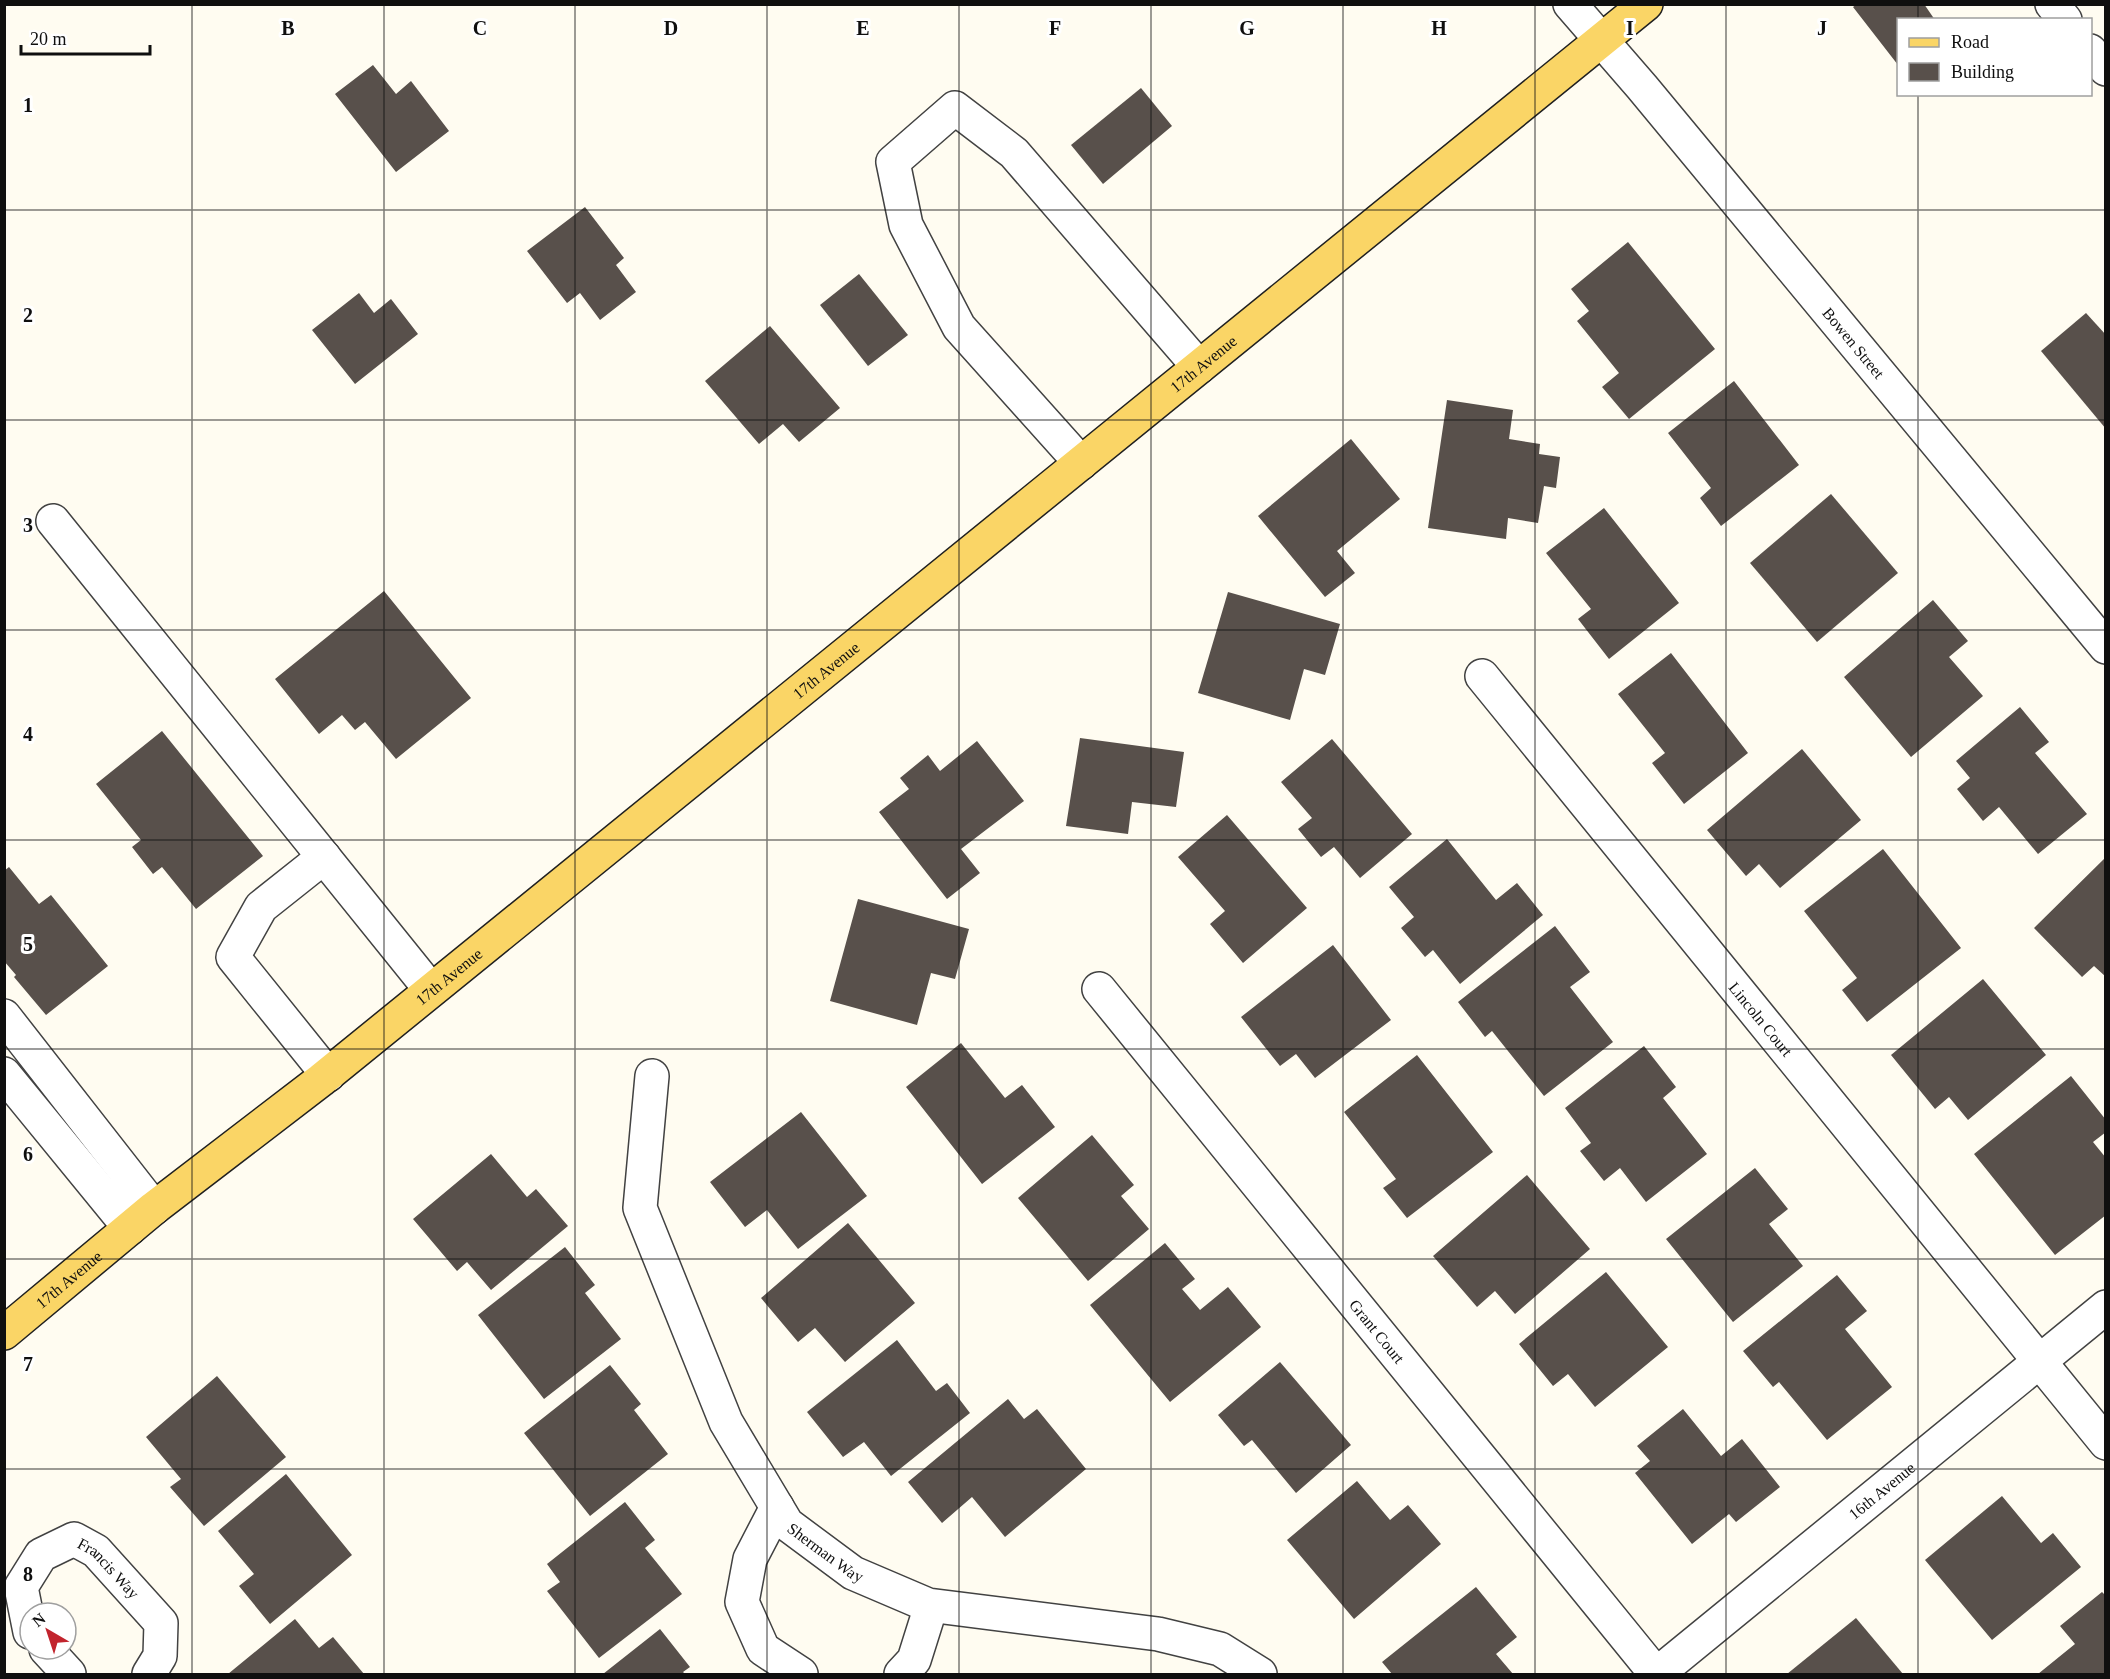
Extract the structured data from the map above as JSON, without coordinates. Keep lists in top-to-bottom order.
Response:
{
  "streets": {
    "main road": ["17th Avenue"],
    "street": [
      "Bowen Street",
      "Lincoln Court",
      "Grant Court",
      "16th Avenue",
      "Sherman Way",
      "Francis Way"
    ]
  },
  "crossings": [
    ["Bowen Street", "17th Avenue"],
    ["Lincoln Court", "16th Avenue"],
    ["Grant Court", "16th Avenue"]
  ],
  "legend": ["Road", "Building"],
  "scale_bar": "20 m",
  "north": "top left",
  "grid": {
    "columns": [
      "B",
      "C",
      "D",
      "E",
      "F",
      "G",
      "H",
      "I",
      "J"
    ],
    "rows": [
      "1",
      "2",
      "3",
      "4",
      "5",
      "6",
      "7",
      "8"
    ]
  }
}
